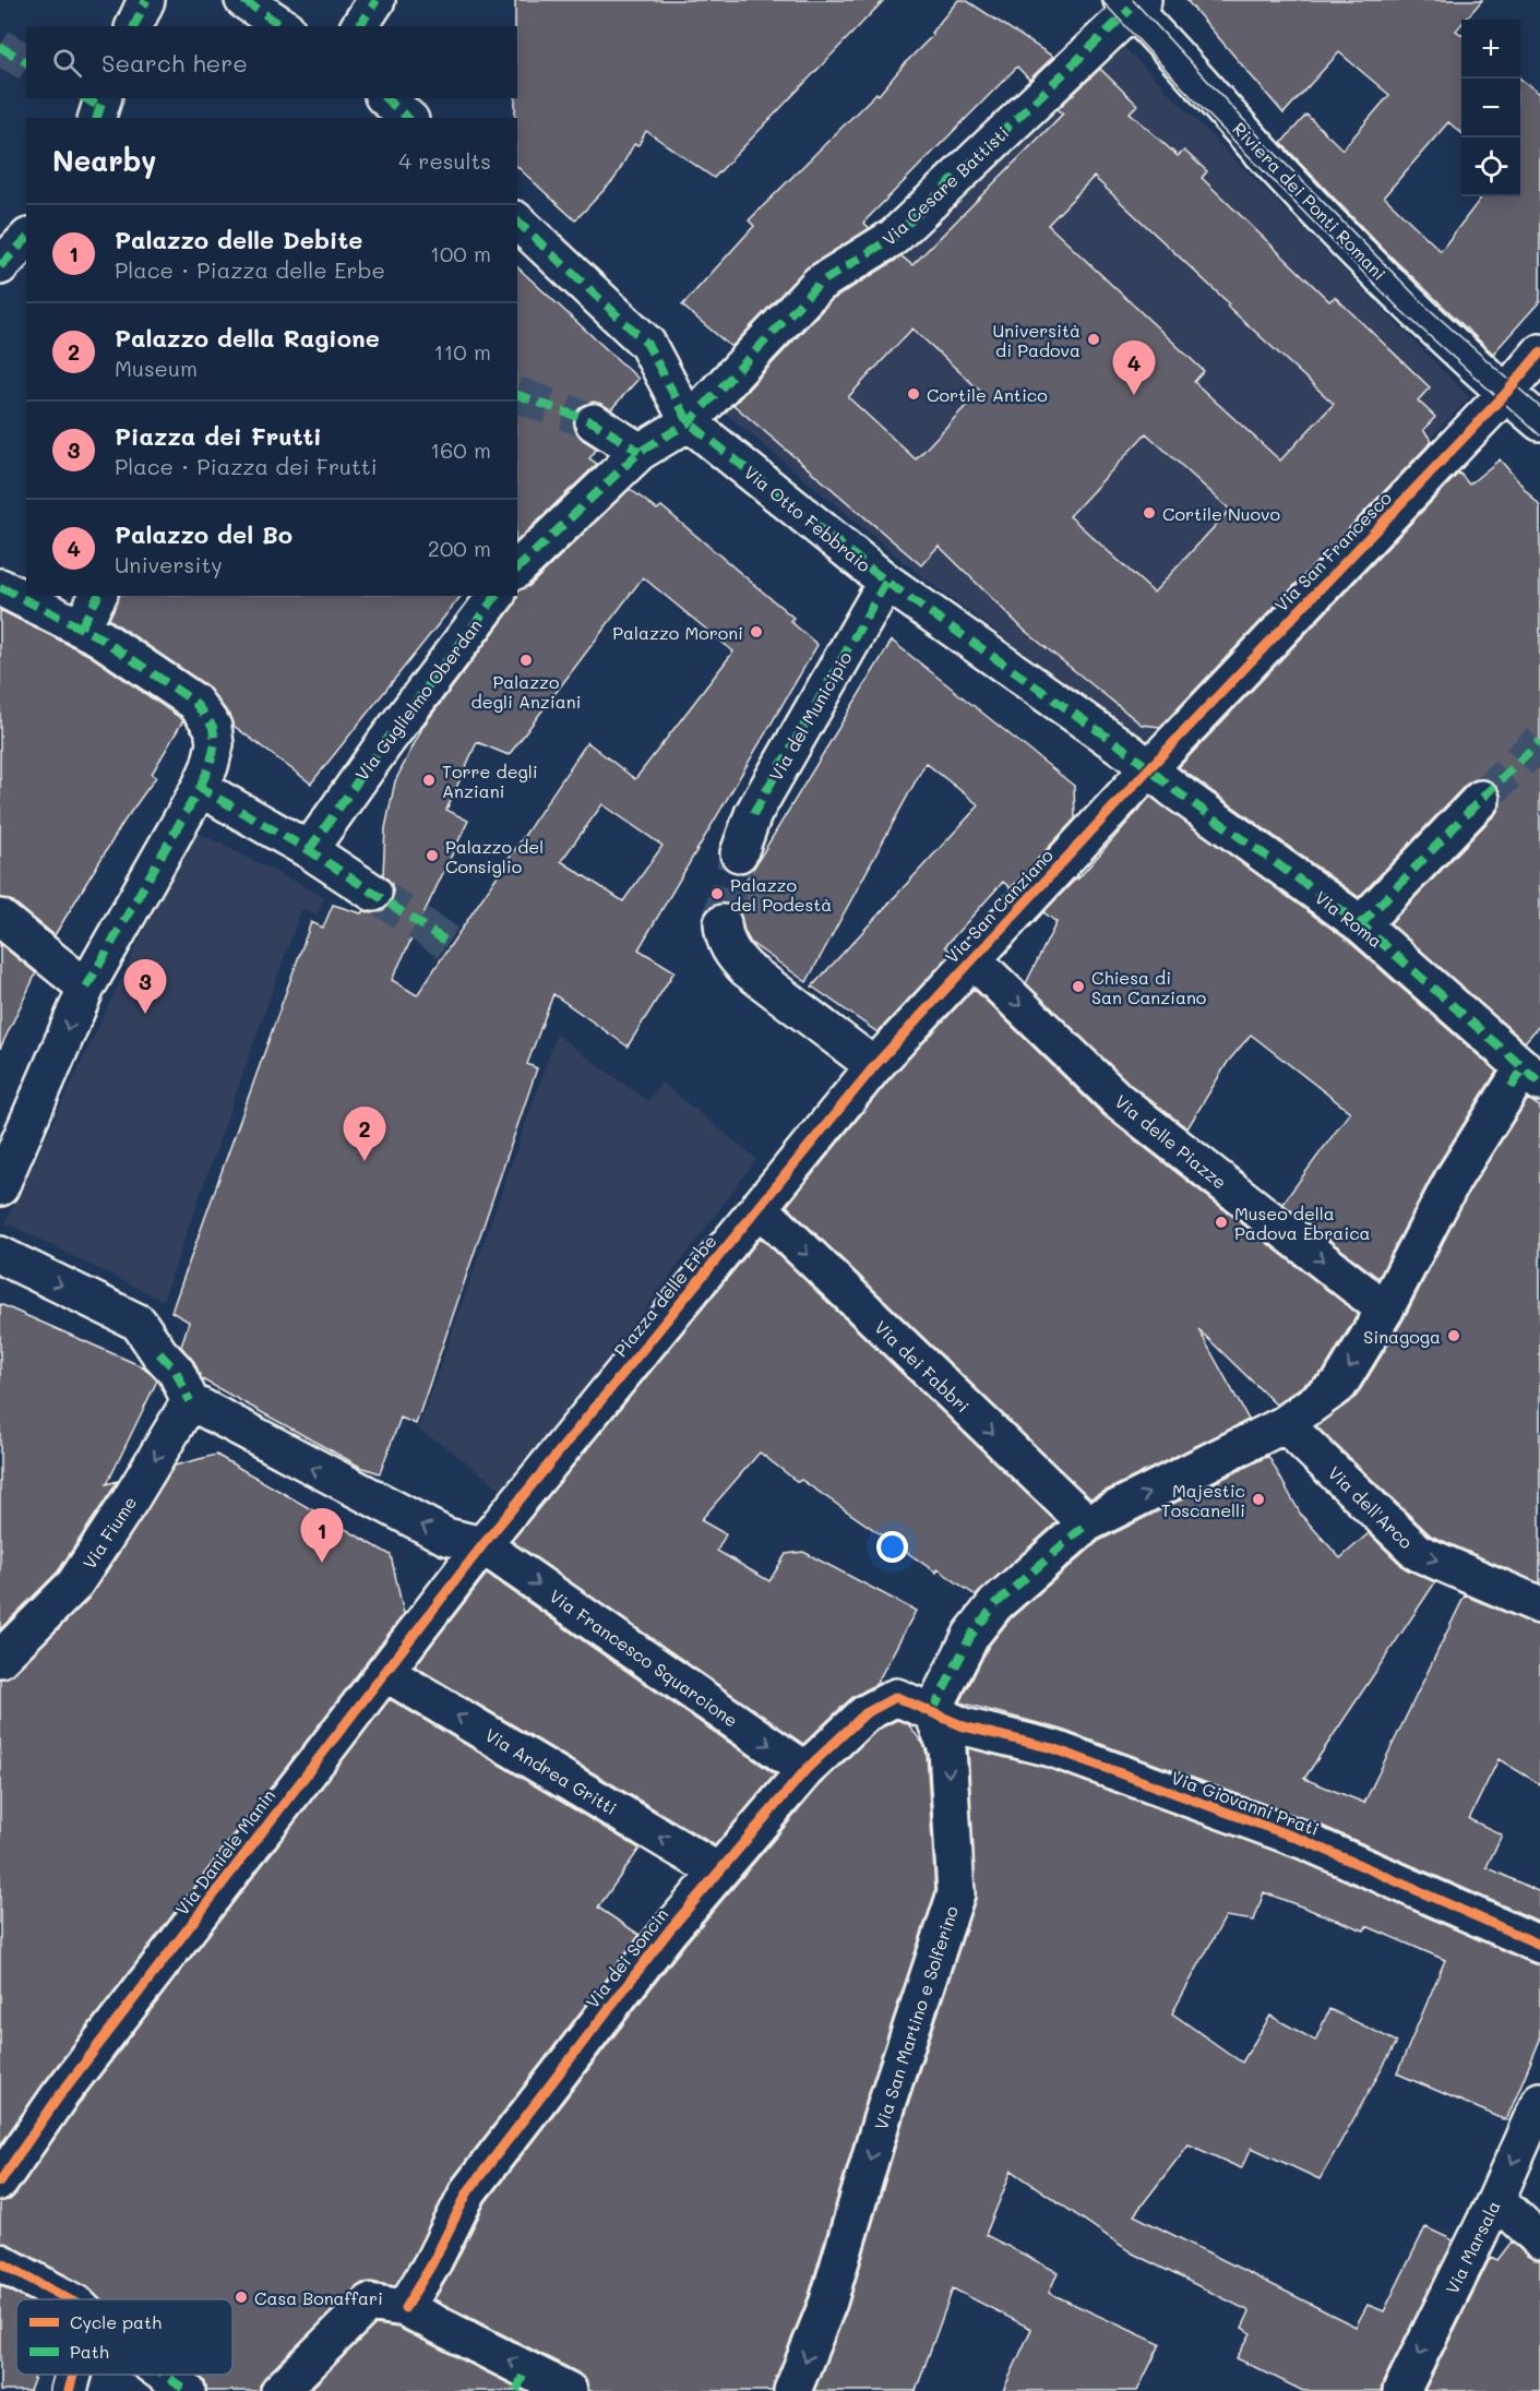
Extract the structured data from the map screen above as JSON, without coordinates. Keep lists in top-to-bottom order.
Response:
{
  "streets": {
    "street": [
      "Via Cesare Battisti",
      "Riviera dei Ponti Romani",
      "Via Otto Febbraio",
      "Via San Francesco",
      "Via Guglielmo Oberdan",
      "Via del Municipio",
      "Via San Canziano",
      "Via Roma",
      "Via delle Piazze",
      "Piazza delle Erbe",
      "Via dei Fabbri",
      "Via dell'Arco",
      "Via Fiume",
      "Via Francesco Squarcione",
      "Via Andrea Gritti",
      "Via Giovanni Prati",
      "Via Daniele Manin",
      "Via dei Soncin",
      "Via San Martino e Solferino",
      "Via Marsala"
    ]
  },
  "crossings": [
    ["Via Cesare Battisti", "Riviera dei Ponti Romani"],
    ["Via Cesare Battisti", "Via Otto Febbraio"],
    ["Riviera dei Ponti Romani", "Via San Francesco"],
    ["Via Otto Febbraio", "Via San Francesco"],
    ["Via Otto Febbraio", "Via del Municipio"],
    ["Via Otto Febbraio", "Via San Canziano"],
    ["Via Otto Febbraio", "Via Roma"],
    ["Via San Francesco", "Via San Canziano"],
    ["Via San Francesco", "Via Roma"],
    ["Via San Canziano", "Via Roma"],
    ["Via San Canziano", "Via delle Piazze"],
    ["Via San Canziano", "Piazza delle Erbe"],
    ["Piazza delle Erbe", "Via dei Fabbri"],
    ["Piazza delle Erbe", "Via Francesco Squarcione"],
    ["Piazza delle Erbe", "Via Daniele Manin"],
    ["Via Francesco Squarcione", "Via Daniele Manin"],
    ["Via Francesco Squarcione", "Via dei Soncin"],
    ["Via Andrea Gritti", "Via Daniele Manin"],
    ["Via Andrea Gritti", "Via dei Soncin"],
    ["Via Giovanni Prati", "Via dei Soncin"],
    ["Via Giovanni Prati", "Via San Martino e Solferino"],
    ["Via dei Soncin", "Via San Martino e Solferino"]
  ],
  "one_way": [
    "Via delle Piazze",
    "Via dei Fabbri",
    "Via dell'Arco",
    "Via Fiume",
    "Via Francesco Squarcione",
    "Via Andrea Gritti",
    "Via San Martino e Solferino",
    "Via Marsala"
  ],
  "places": [
    "Università di Padova",
    "Cortile Antico",
    "Cortile Nuovo",
    "Palazzo Moroni",
    "Palazzo degli Anziani",
    "Torre degli Anziani",
    "Palazzo del Consiglio",
    "Palazzo del Podestà",
    "Chiesa di San Canziano",
    "Museo della Padova Ebraica",
    "Sinagoga",
    "Majestic Toscanelli",
    "Casa Bonaffari"
  ],
  "legend": ["Cycle path", "Path"],
  "page": {
    "map_buttons": ["+", "−"],
    "search": "Search here",
    "heading": ["Nearby", "4 results"],
    "list": [
      {
        "mark": "1",
        "name": "Palazzo delle Debite",
        "note": "Place · Piazza delle Erbe",
        "value": "100 m"
      },
      {
        "mark": "2",
        "name": "Palazzo della Ragione",
        "note": "Museum",
        "value": "110 m"
      },
      {
        "mark": "3",
        "name": "Piazza dei Frutti",
        "note": "Place · Piazza dei Frutti",
        "value": "160 m"
      },
      {
        "mark": "4",
        "name": "Palazzo del Bo",
        "note": "University",
        "value": "200 m"
      }
    ],
    "pins": [
      "4",
      "3",
      "2",
      "1"
    ]
  }
}
